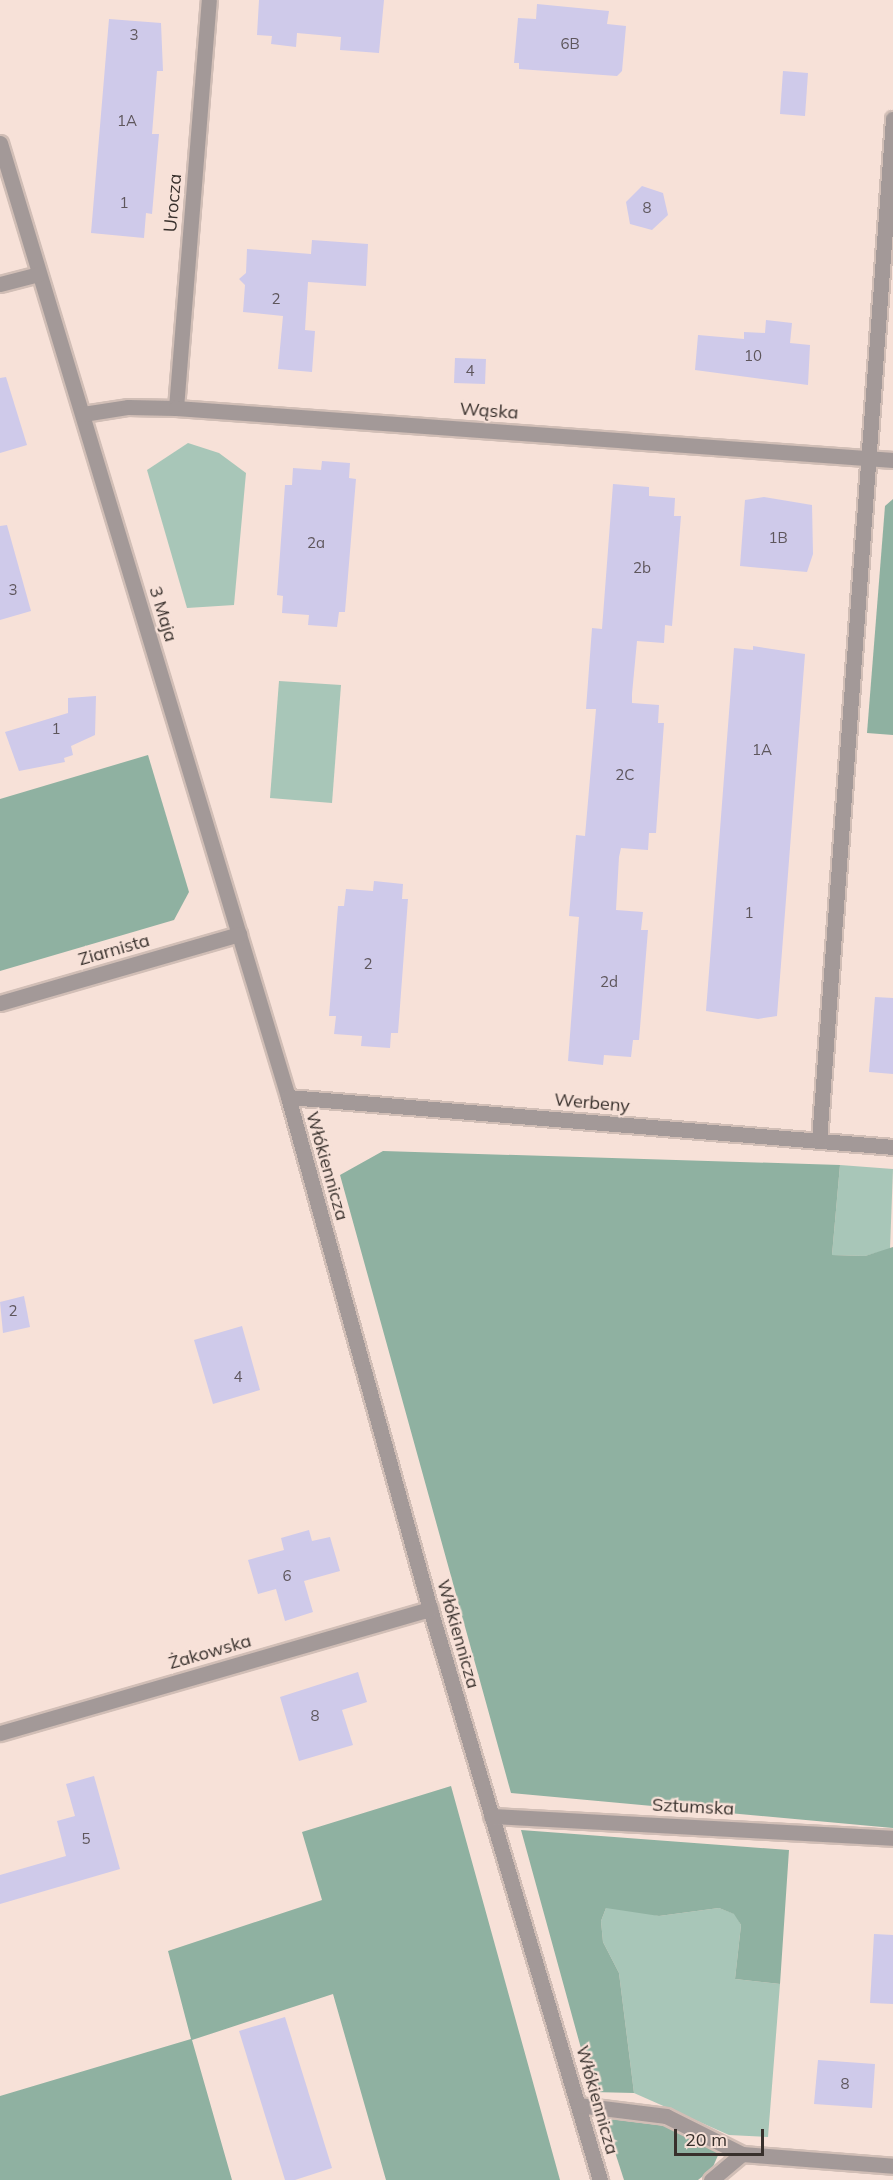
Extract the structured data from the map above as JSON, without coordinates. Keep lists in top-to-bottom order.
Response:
{
  "streets": {
    "street": [
      "Urocza",
      "Wąska",
      "3 Maja",
      "Ziarnista",
      "Werbeny",
      "Włókiennicza",
      "Żakowska",
      "Sztumska"
    ]
  },
  "crossings": [
    ["Urocza", "Wąska"],
    ["Wąska", "3 Maja"],
    ["3 Maja", "Ziarnista"],
    ["3 Maja", "Werbeny"],
    ["3 Maja", "Włókiennicza"],
    ["Werbeny", "Włókiennicza"],
    ["Włókiennicza", "Żakowska"],
    ["Włókiennicza", "Sztumska"]
  ],
  "house_numbers": [
    "3",
    "6B",
    "1A",
    "1",
    "8",
    "2",
    "10",
    "4",
    "1B",
    "2a",
    "2b",
    "3",
    "1",
    "1A",
    "2C",
    "1",
    "2",
    "2d",
    "2",
    "4",
    "6",
    "8",
    "5",
    "8"
  ],
  "scale_bar": "20 m"
}
